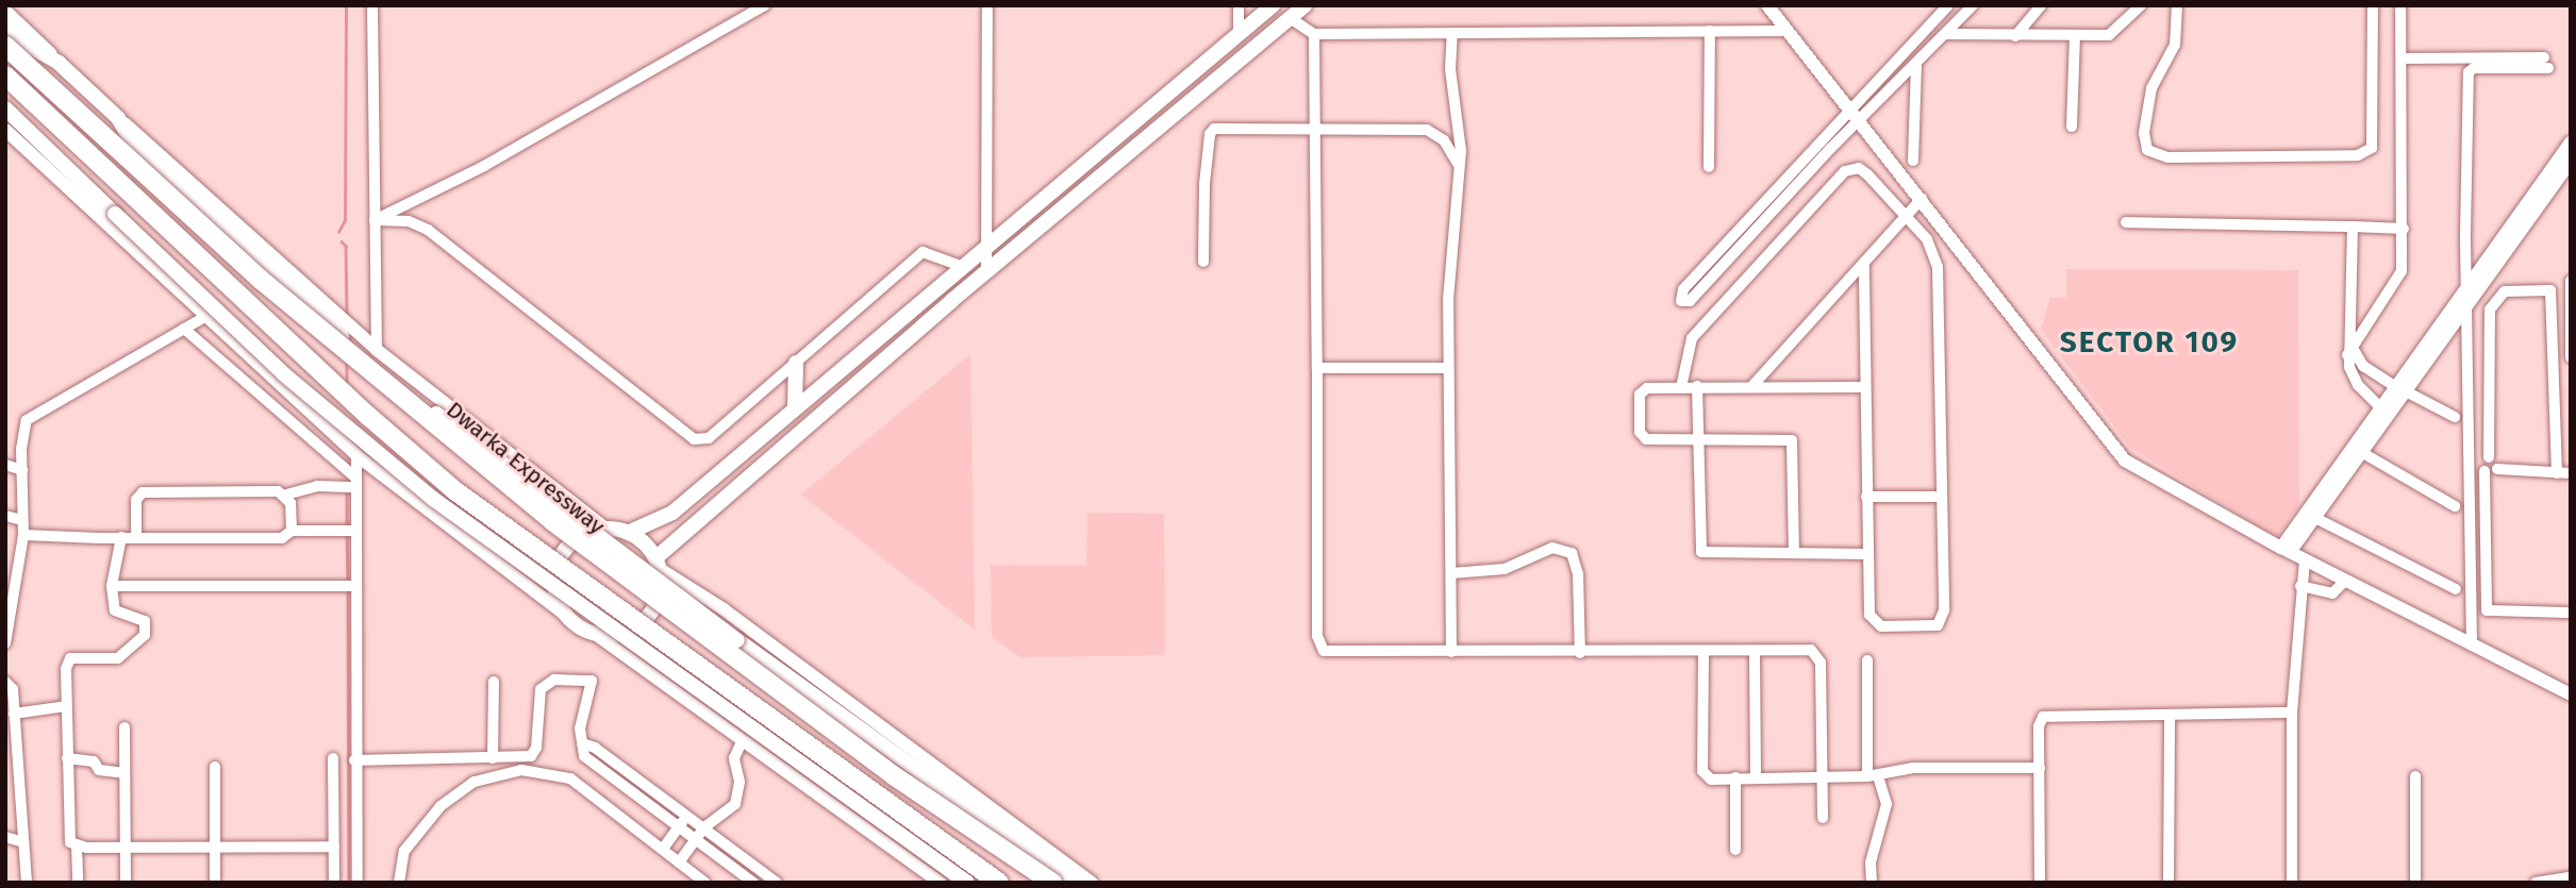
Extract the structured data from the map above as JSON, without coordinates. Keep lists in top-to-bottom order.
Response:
{
  "streets": {
    "highway": ["Dwarka Expressway"]
  },
  "districts": ["SECTOR 109"]
}
